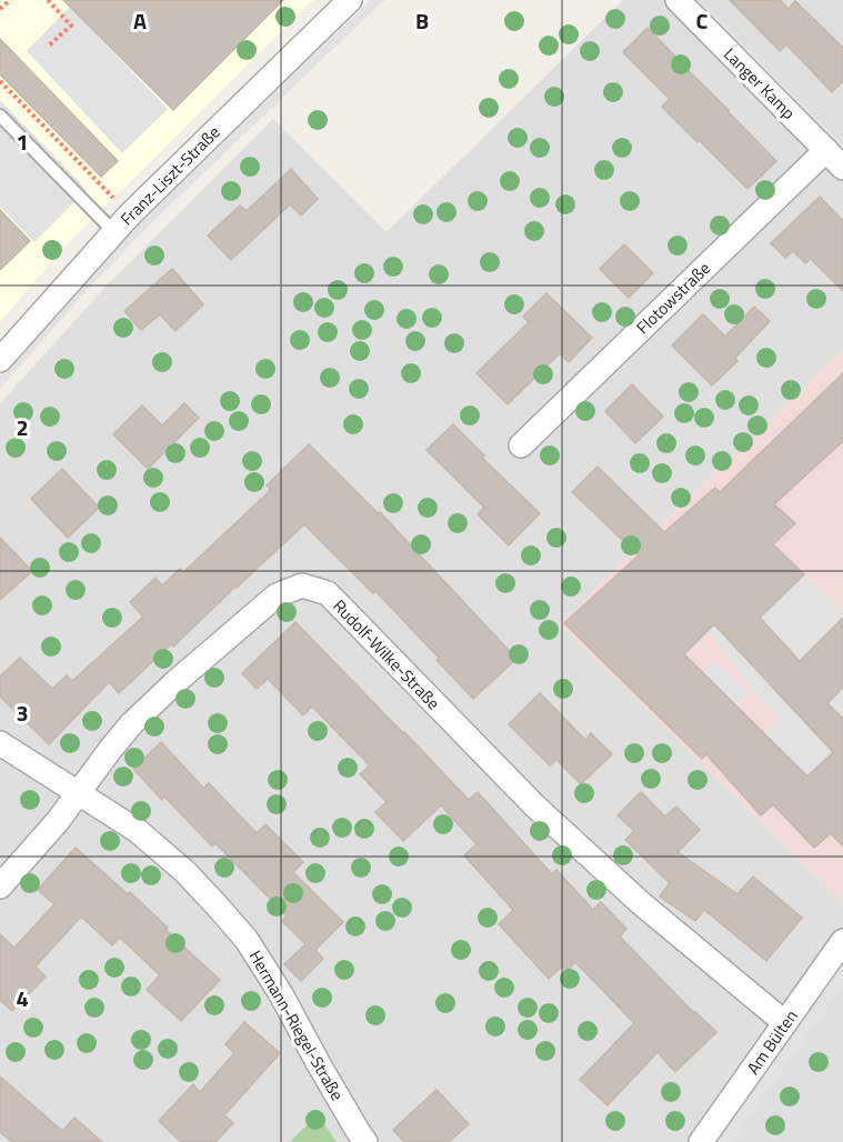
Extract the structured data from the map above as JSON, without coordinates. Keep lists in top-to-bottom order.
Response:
{
  "streets": {
    "street": [
      "Langer Kamp",
      "Franz-Liszt-Straße",
      "Flotowstraße",
      "Rudolf-Wilke-Straße",
      "Hermann-Riegel-Straße",
      "Am Bülten"
    ]
  },
  "crossings": [
    ["Langer Kamp", "Flotowstraße"],
    ["Rudolf-Wilke-Straße", "Hermann-Riegel-Straße"],
    ["Rudolf-Wilke-Straße", "Am Bülten"]
  ],
  "grid": {
    "columns": ["A", "B", "C"],
    "rows": [
      "1",
      "2",
      "3",
      "4"
    ]
  }
}
